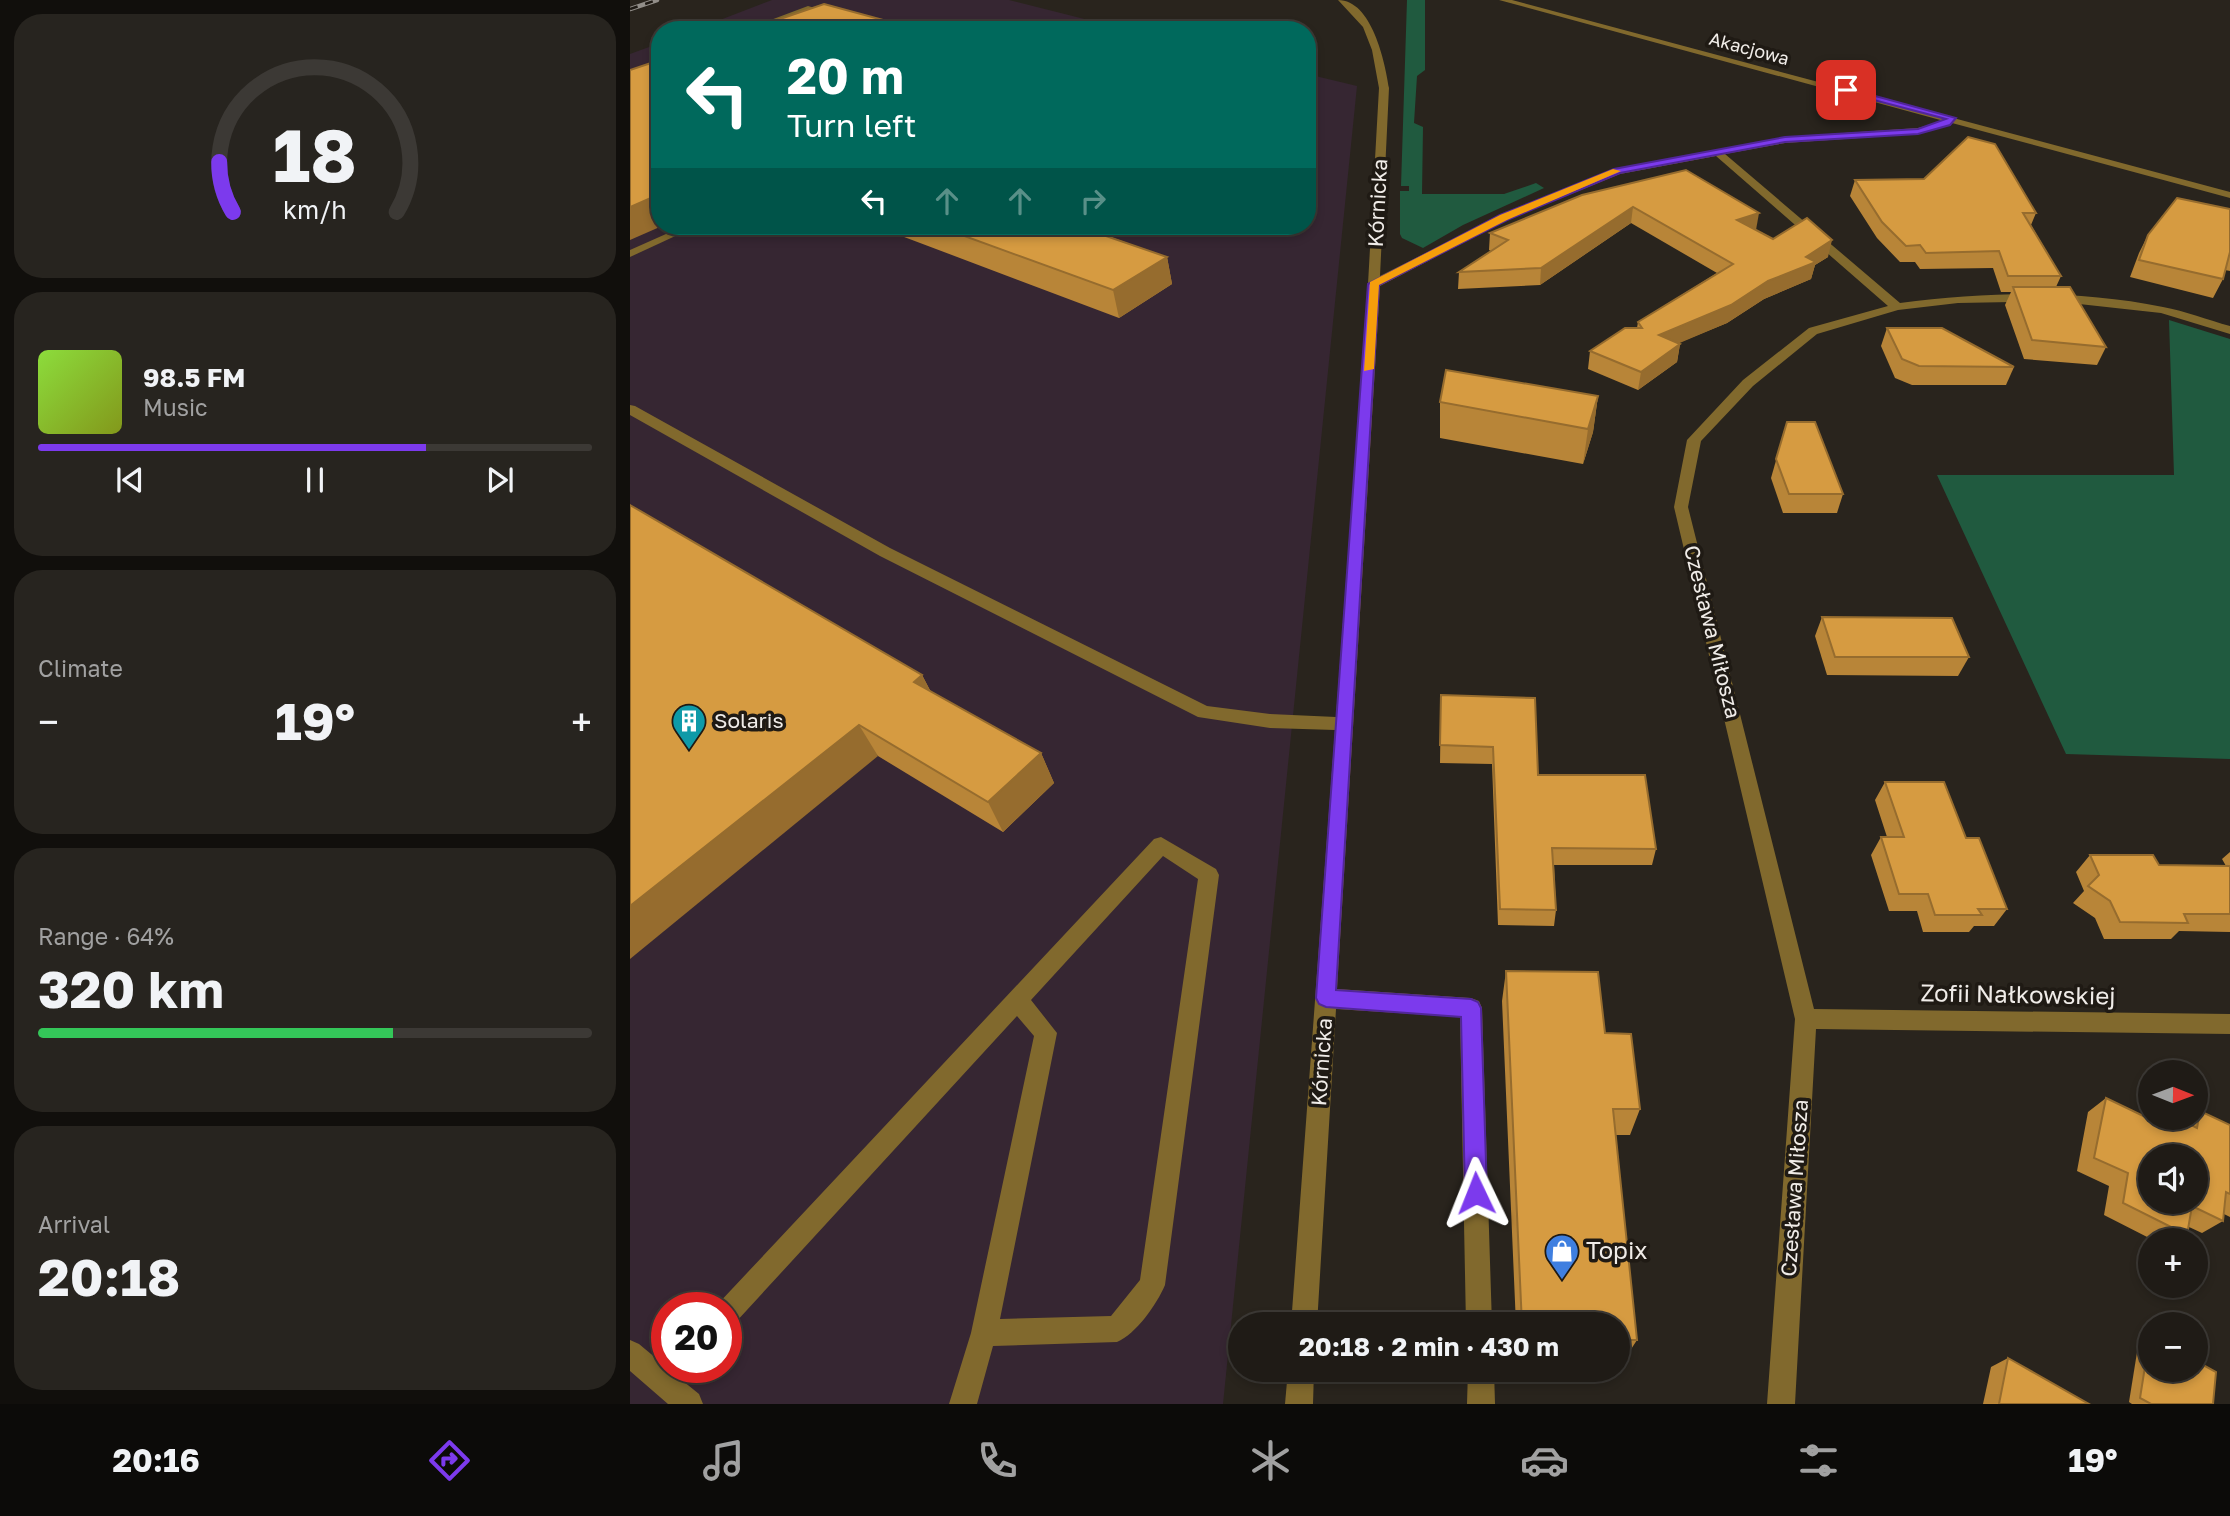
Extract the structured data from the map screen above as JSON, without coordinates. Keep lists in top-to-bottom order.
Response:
{
  "streets": {
    "street": [
      "Akacjowa",
      "Kórnicka",
      "Czesława Miłosza",
      "Zofii Nałkowskiej"
    ]
  },
  "crossings": [
    ["Czesława Miłosza", "Zofii Nałkowskiej"]
  ],
  "places": {
    "building": ["Solaris"],
    "shop": ["Topix"]
  },
  "north": "right",
  "page": {
    "turn": ["20 m", "Turn left"],
    "song": ["98.5 FM", "Music"],
    "tile": [
      "Climate",
      ["Range · 64%", "320 km"],
      ["Arrival", "20:18"]
    ],
    "heat": ["−", "19°", "+"],
    "map_buttons": ["+", "−"],
    "limit": "20",
    "trip": "20:18 · 2 min · 430 m",
    "tabs": ["20:16", "19°"],
    "gauge": ["18", "km/h"]
  }
}
